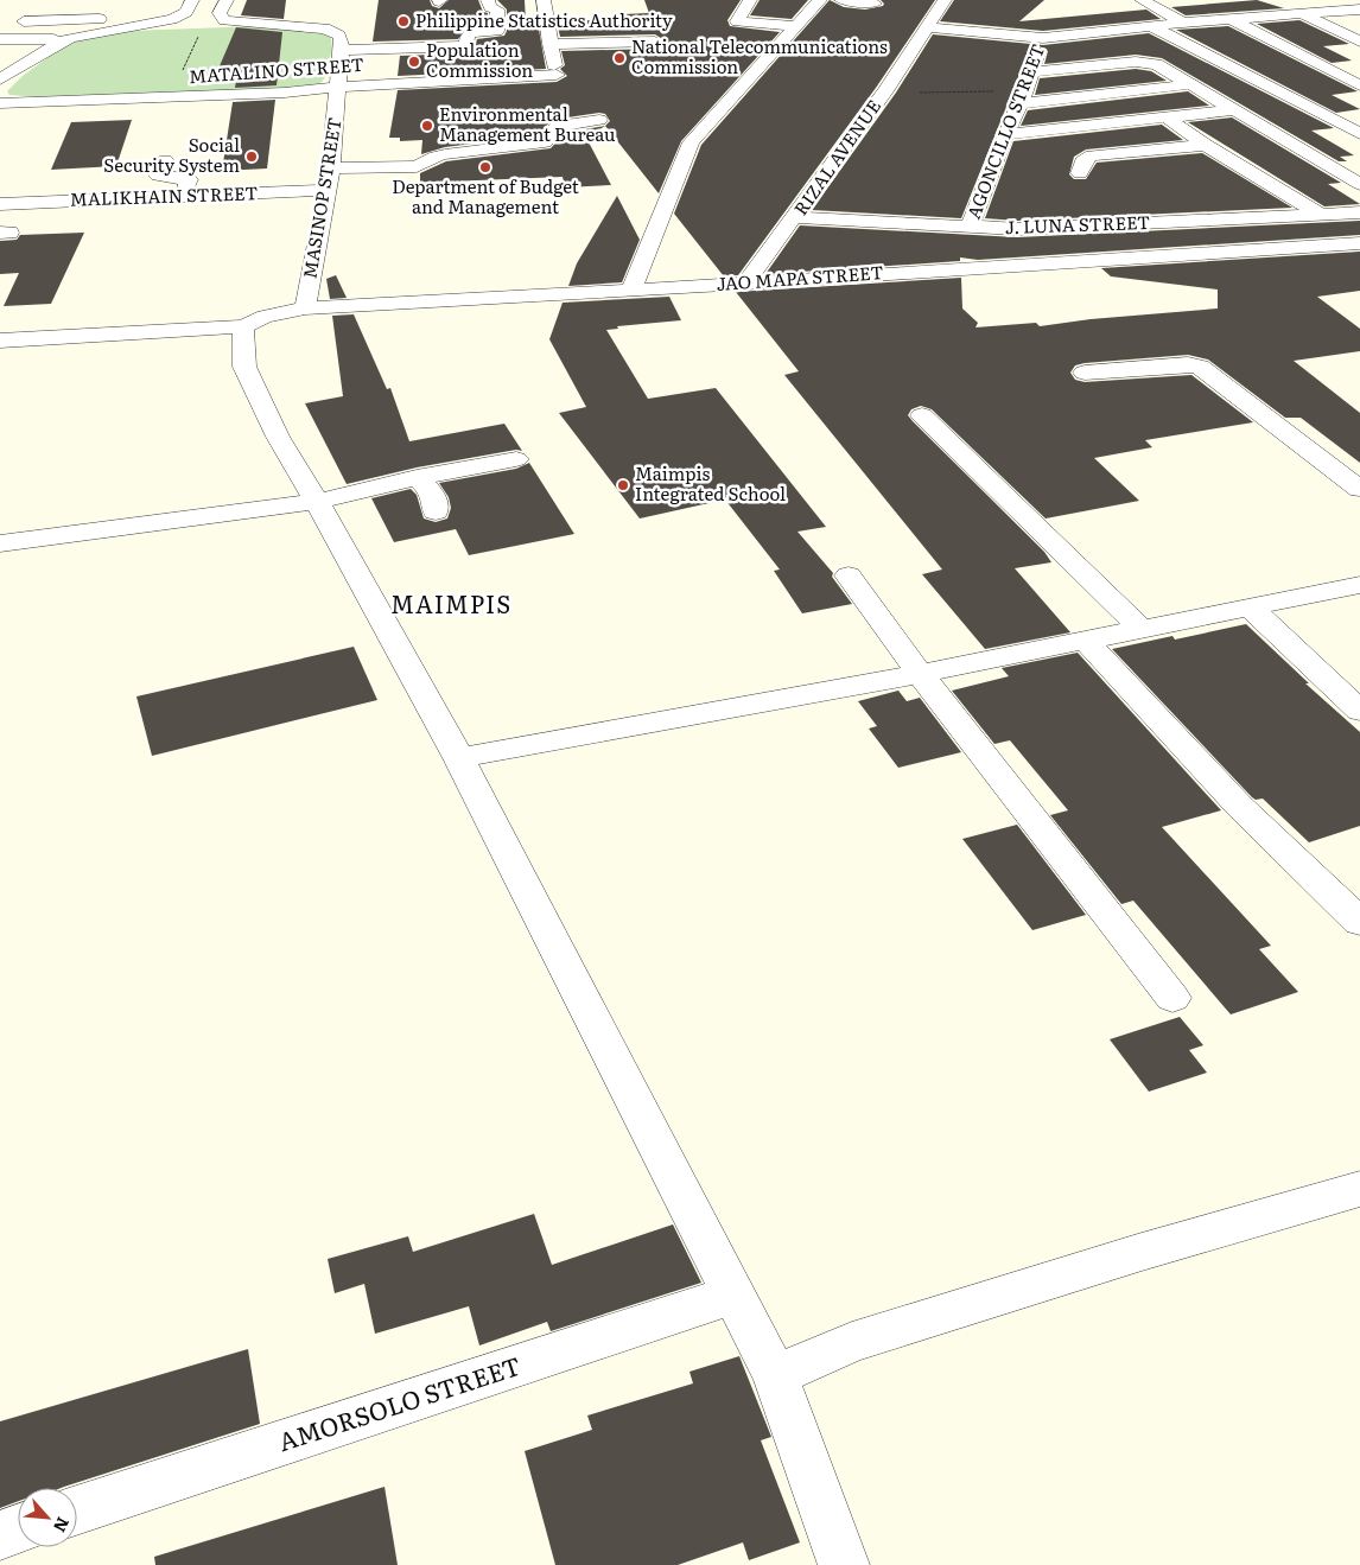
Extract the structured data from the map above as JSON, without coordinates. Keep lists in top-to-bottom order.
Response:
{
  "streets": {
    "street": [
      "MATALINO STREET",
      "AGONCILLO STREET",
      "RIZAL AVENUE",
      "MALIKHAIN STREET",
      "MASINOP STREET",
      "J. LUNA STREET",
      "JAO MAPA STREET",
      "AMORSOLO STREET"
    ]
  },
  "crossings": [
    ["MATALINO STREET", "MASINOP STREET"],
    ["AGONCILLO STREET", "J. LUNA STREET"],
    ["RIZAL AVENUE", "J. LUNA STREET"],
    ["RIZAL AVENUE", "JAO MAPA STREET"],
    ["MALIKHAIN STREET", "MASINOP STREET"],
    ["MASINOP STREET", "JAO MAPA STREET"]
  ],
  "districts": ["MAIMPIS"],
  "places": [
    "Philippine Statistics Authority",
    "National Telecommunications Commission",
    "Population Commission",
    "Environmental Management Bureau",
    "Social Security System",
    "Department of Budget and Management",
    "Maimpis Integrated School"
  ],
  "north": "bottom right"
}
